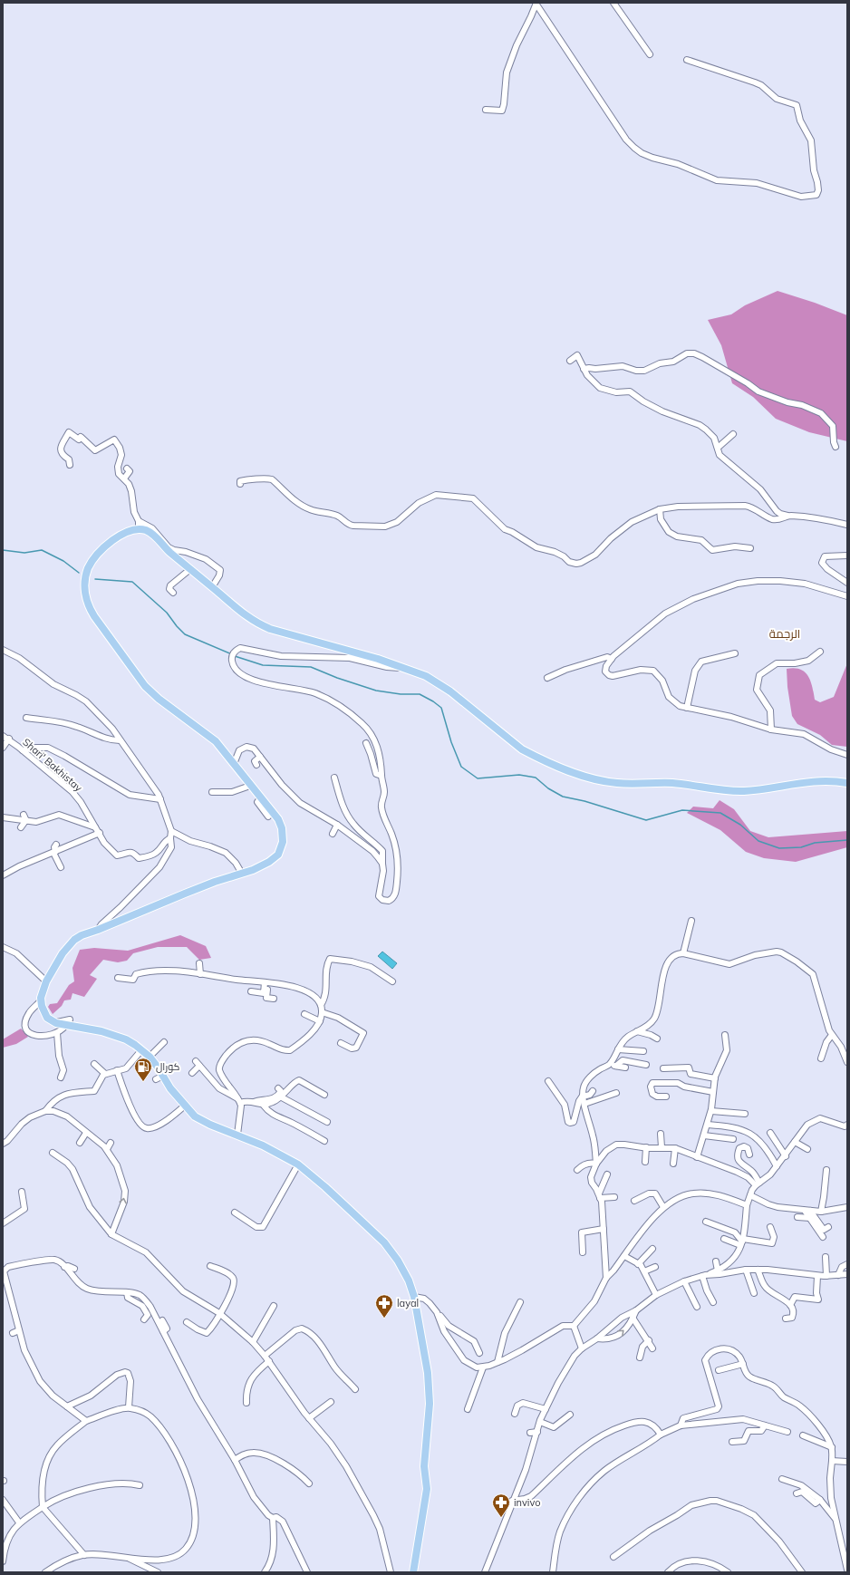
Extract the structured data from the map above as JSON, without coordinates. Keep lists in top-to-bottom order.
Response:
{
  "streets": {
    "street": ["Shari' Bakhistay"]
  },
  "districts": ["الرجمة"],
  "places": {
    "fuel station": ["كورال"],
    "pharmacy": ["layal", "invivo"]
  }
}
